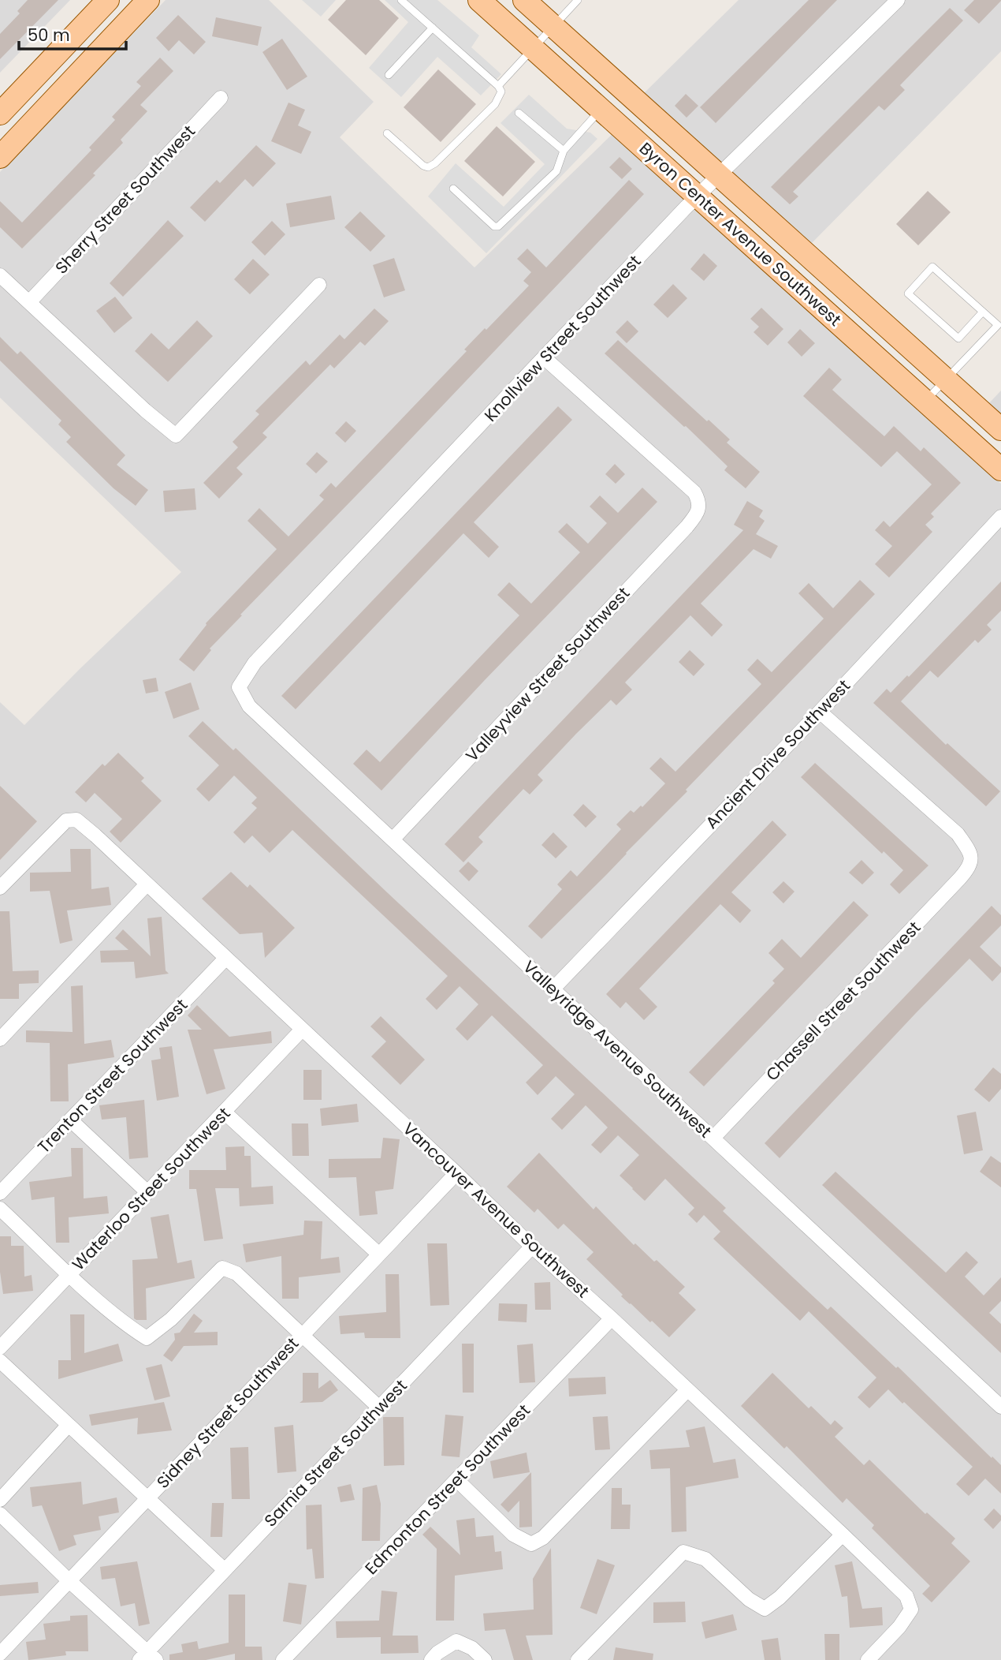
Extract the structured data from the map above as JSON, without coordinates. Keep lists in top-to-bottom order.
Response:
{
  "streets": {
    "main road": ["Byron Center Avenue Southwest"],
    "street": [
      "Sherry Street Southwest",
      "Knollview Street Southwest",
      "Valleyview Street Southwest",
      "Ancient Drive Southwest",
      "Chassell Street Southwest",
      "Valleyridge Avenue Southwest",
      "Trenton Street Southwest",
      "Waterloo Street Southwest",
      "Vancouver Avenue Southwest",
      "Sidney Street Southwest",
      "Sarnia Street Southwest",
      "Edmonton Street Southwest"
    ]
  },
  "crossings": [
    ["Byron Center Avenue Southwest", "Knollview Street Southwest"],
    ["Knollview Street Southwest", "Valleyview Street Southwest"],
    ["Knollview Street Southwest", "Valleyridge Avenue Southwest"],
    ["Valleyview Street Southwest", "Valleyridge Avenue Southwest"],
    ["Ancient Drive Southwest", "Chassell Street Southwest"],
    ["Ancient Drive Southwest", "Valleyridge Avenue Southwest"],
    ["Chassell Street Southwest", "Valleyridge Avenue Southwest"],
    ["Trenton Street Southwest", "Vancouver Avenue Southwest"],
    ["Waterloo Street Southwest", "Vancouver Avenue Southwest"],
    ["Vancouver Avenue Southwest", "Sidney Street Southwest"],
    ["Vancouver Avenue Southwest", "Sarnia Street Southwest"],
    ["Vancouver Avenue Southwest", "Edmonton Street Southwest"]
  ],
  "scale_bar": "50 m"
}
